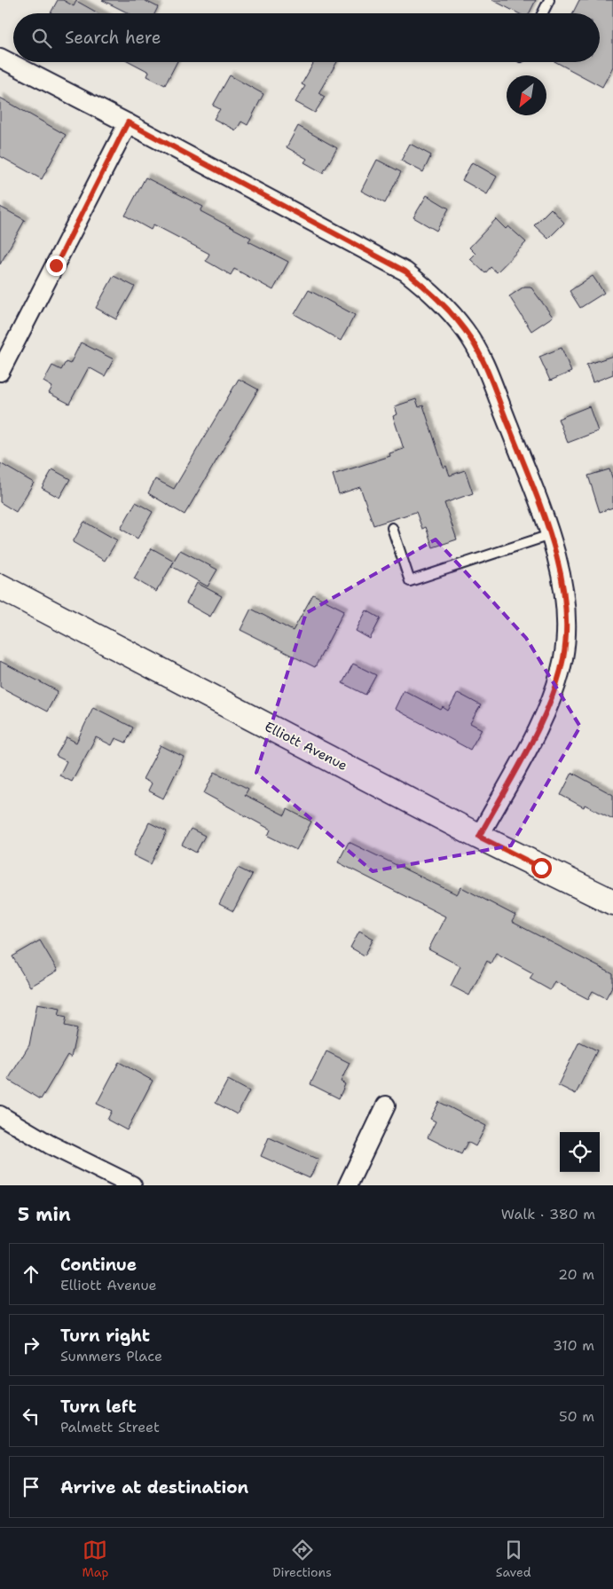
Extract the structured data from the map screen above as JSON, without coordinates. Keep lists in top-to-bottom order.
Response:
{
  "streets": {
    "street": ["Elliott Avenue"]
  },
  "north": "bottom left",
  "page": {
    "search": "Search here",
    "heading": ["5 min", "Walk · 380 m"],
    "list": [
      ["Continue", "Elliott Avenue", "20 m"],
      ["Turn right", "Summers Place", "310 m"],
      ["Turn left", "Palmett Street", "50 m"],
      "Arrive at destination"
    ],
    "nav": ["Map", "Directions", "Saved"]
  }
}
